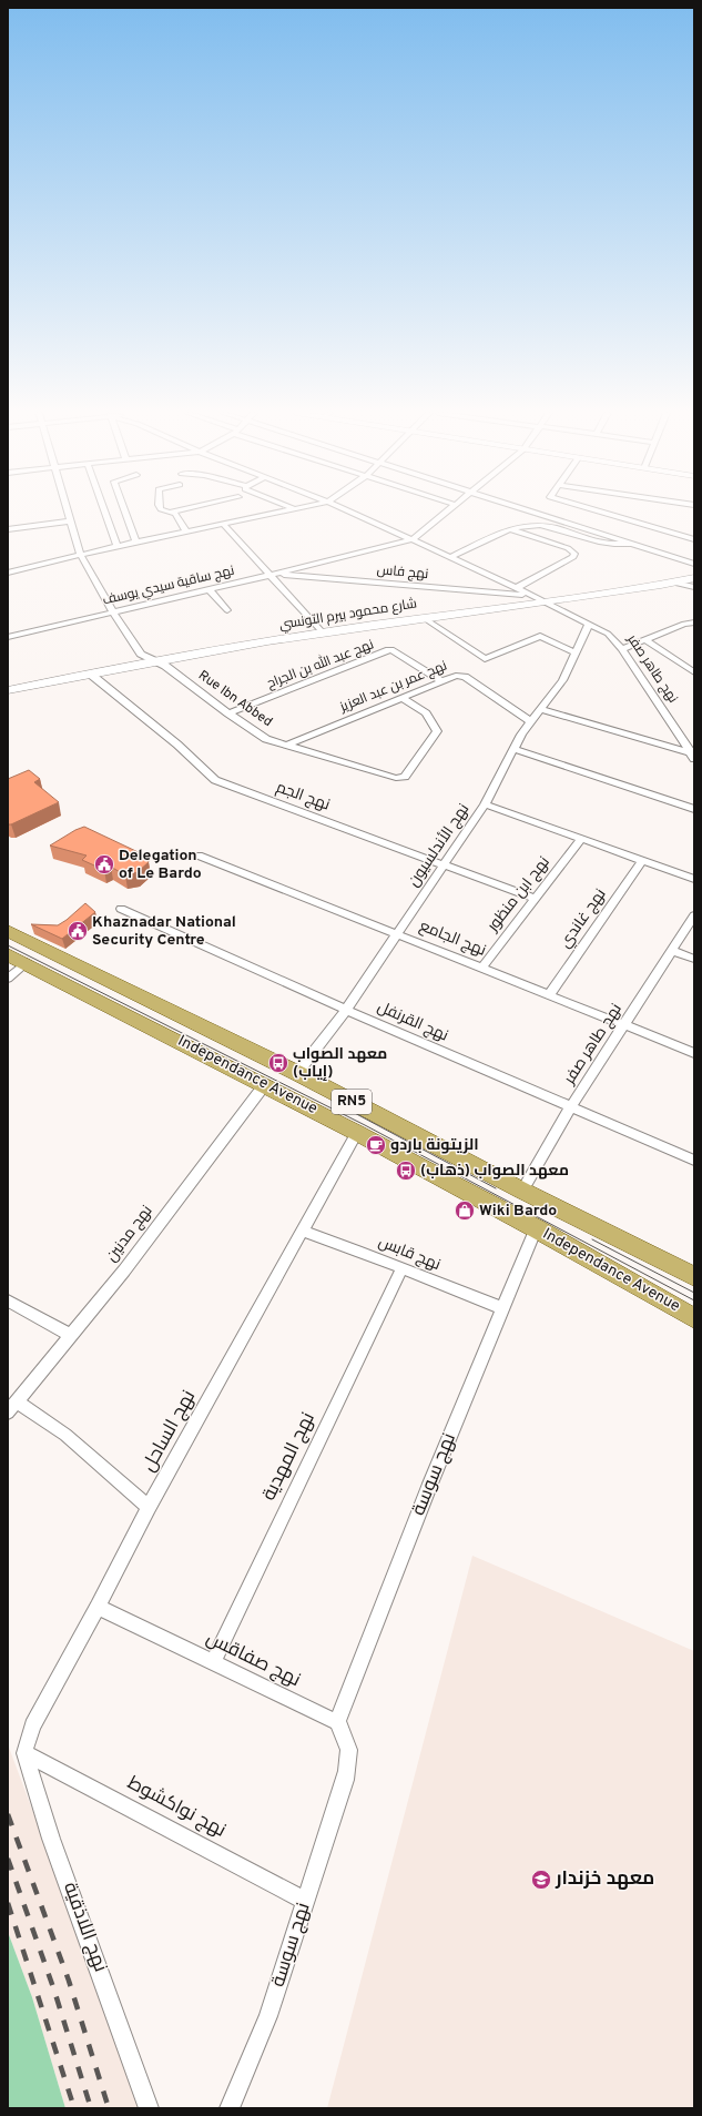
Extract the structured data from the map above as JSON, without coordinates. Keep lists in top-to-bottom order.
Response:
{
  "streets": {
    "main road": ["شارع محمود بيرم التونسي", "Independance Avenue", "RN5"],
    "street": [
      "نهج فاس",
      "نهج ساقية سيدي يوسف",
      "نهج عبد الله بن الجراح",
      "نهج طاهر صفر",
      "نهج عمر بن عبد العزيز",
      "Rue Ibn Abbed",
      "نهج الجم",
      "نهج الأندلسيون",
      "نهج ابن منظور",
      "نهج غاندي",
      "نهج الجامع",
      "نهج القرنفل",
      "نهج مدنين",
      "نهج قابس",
      "نهج الساحل",
      "نهج المهدية",
      "نهج سوسة",
      "نهج صفاقس",
      "نهج نواكشوط",
      "نهج اللاذقية"
    ]
  },
  "crossings": [
    ["نهج فاس", "نهج ساقية سيدي يوسف"],
    ["نهج فاس", "نهج طاهر صفر"],
    ["نهج ساقية سيدي يوسف", "نهج طاهر صفر"],
    ["نهج ساقية سيدي يوسف", "Rue Ibn Abbed"],
    ["شارع محمود بيرم التونسي", "نهج طاهر صفر"],
    ["شارع محمود بيرم التونسي", "Rue Ibn Abbed"],
    ["شارع محمود بيرم التونسي", "نهج الجم"],
    ["نهج عبد الله بن الجراح", "نهج عمر بن عبد العزيز"],
    ["نهج عبد الله بن الجراح", "Rue Ibn Abbed"],
    ["نهج طاهر صفر", "نهج الأندلسيون"],
    ["نهج طاهر صفر", "نهج الجامع"],
    ["نهج طاهر صفر", "نهج القرنفل"],
    ["نهج طاهر صفر", "Independance Avenue"],
    ["نهج عمر بن عبد العزيز", "Rue Ibn Abbed"],
    ["نهج عمر بن عبد العزيز", "نهج الأندلسيون"],
    ["نهج الجم", "نهج الأندلسيون"],
    ["نهج الجم", "نهج ابن منظور"],
    ["نهج الأندلسيون", "نهج الجامع"],
    ["نهج الأندلسيون", "نهج القرنفل"],
    ["نهج الأندلسيون", "Independance Avenue"],
    ["نهج ابن منظور", "نهج الجامع"],
    ["نهج غاندي", "نهج الجامع"],
    ["Independance Avenue", "نهج مدنين"],
    ["Independance Avenue", "نهج الساحل"],
    ["Independance Avenue", "نهج سوسة"],
    ["نهج مدنين", "نهج الساحل"],
    ["نهج قابس", "نهج الساحل"],
    ["نهج قابس", "نهج المهدية"],
    ["نهج قابس", "نهج سوسة"],
    ["نهج الساحل", "نهج صفاقس"],
    ["نهج الساحل", "نهج نواكشوط"],
    ["نهج الساحل", "نهج اللاذقية"],
    ["نهج المهدية", "نهج صفاقس"],
    ["نهج سوسة", "نهج صفاقس"],
    ["نهج سوسة", "نهج نواكشوط"],
    ["نهج نواكشوط", "نهج اللاذقية"]
  ],
  "places": {
    "public building": ["Delegation of Le Bardo", "Khaznadar National Security Centre"],
    "bus stop": ["معهد الصواب (إياب)", "معهد الصواب (ذهاب)"],
    "cafe": ["الزيتونة باردو"],
    "shop": ["Wiki Bardo"],
    "school or university": ["معهد خزندار"]
  }
}
